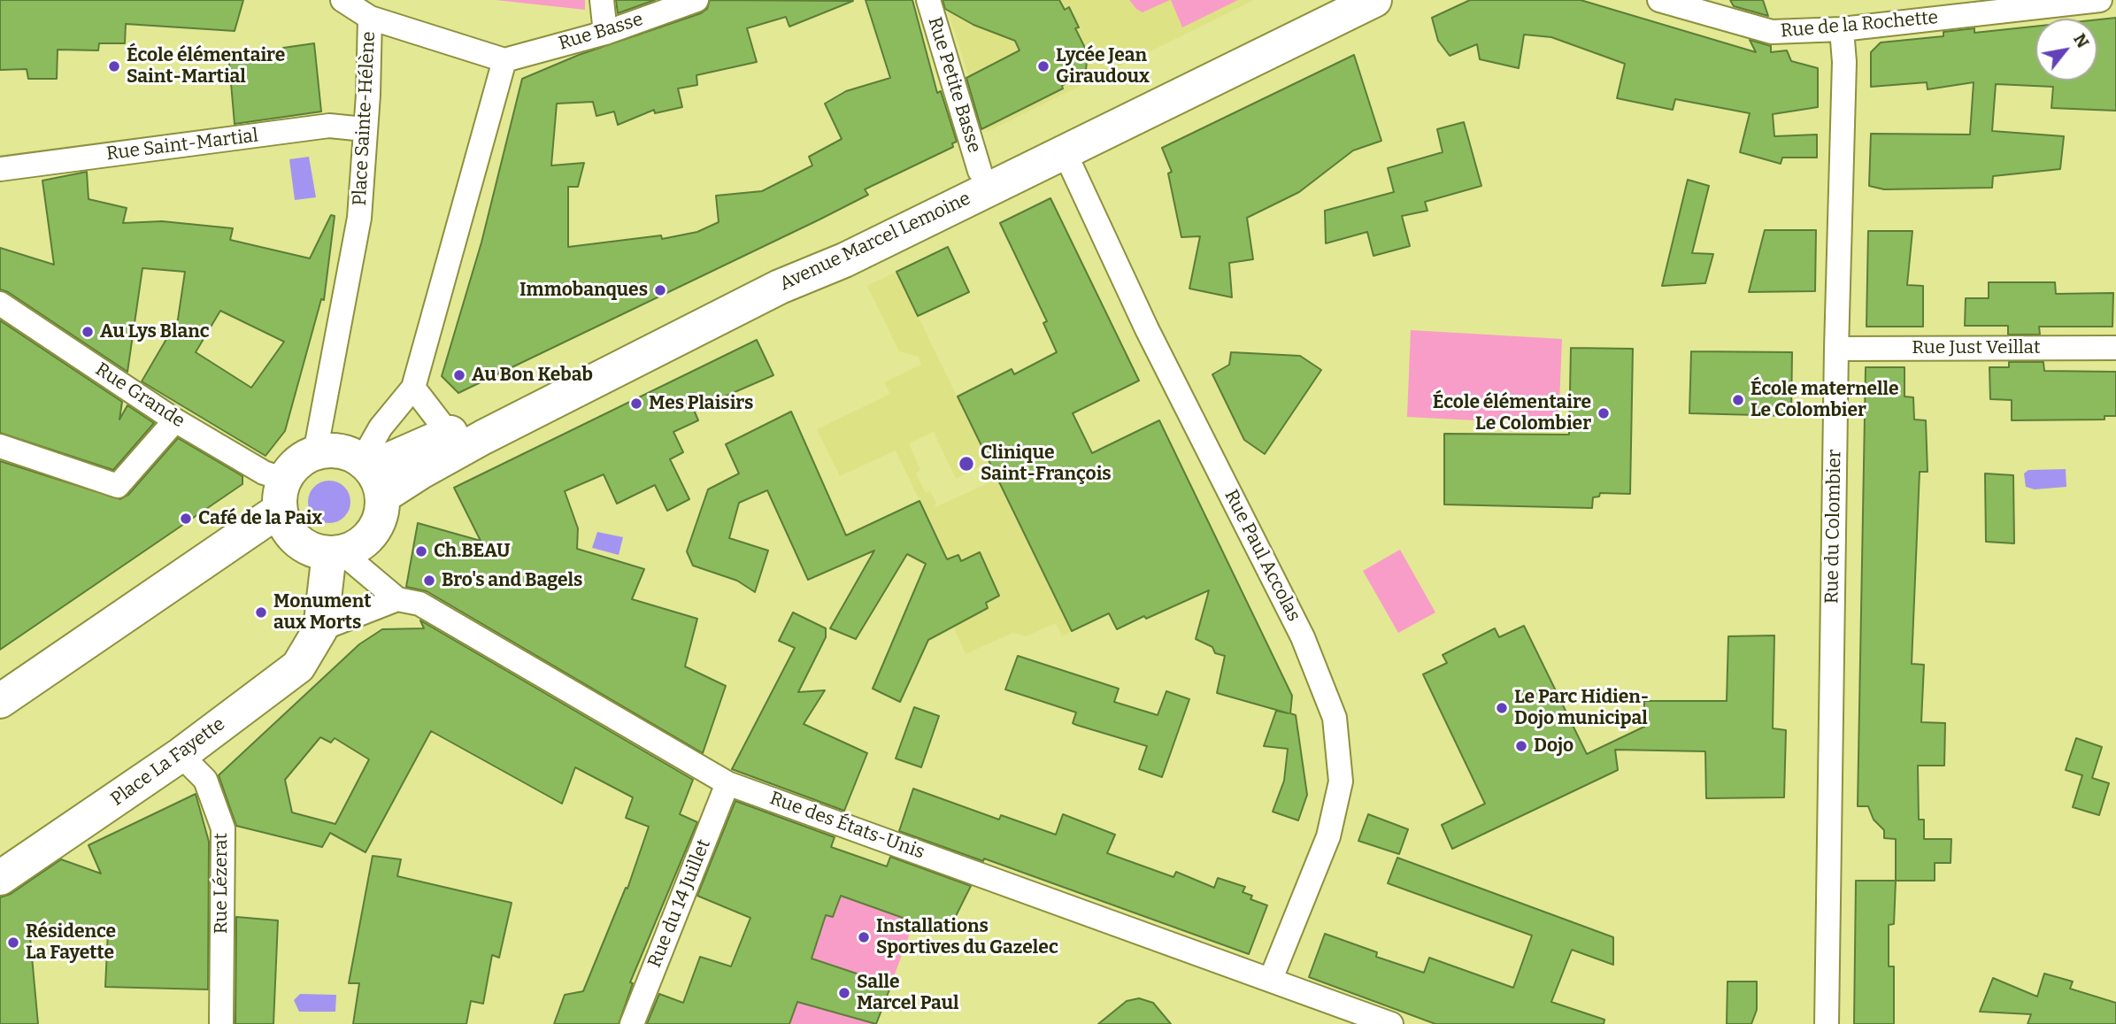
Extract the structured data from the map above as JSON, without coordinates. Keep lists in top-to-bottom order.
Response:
{
  "streets": {
    "main road": ["Avenue Marcel Lemoine", "Place La Fayette"],
    "street": [
      "Rue de la Rochette",
      "Rue Basse",
      "Rue Petite Basse",
      "Place Sainte-Hélène",
      "Rue Saint-Martial",
      "Rue Just Veillat",
      "Rue Grande",
      "Rue du Colombier",
      "Rue Paul Accolas",
      "Rue des États-Unis",
      "Rue Lézerat",
      "Rue du 14 Juillet"
    ]
  },
  "crossings": [
    ["Rue de la Rochette", "Rue du Colombier"],
    ["Rue Basse", "Place Sainte-Hélène"],
    ["Rue Petite Basse", "Avenue Marcel Lemoine"],
    ["Place Sainte-Hélène", "Rue Saint-Martial"],
    ["Place Sainte-Hélène", "Avenue Marcel Lemoine"],
    ["Place Sainte-Hélène", "Rue Grande"],
    ["Place Sainte-Hélène", "Place La Fayette"],
    ["Place Sainte-Hélène", "Rue des États-Unis"],
    ["Avenue Marcel Lemoine", "Rue Grande"],
    ["Avenue Marcel Lemoine", "Rue Paul Accolas"],
    ["Avenue Marcel Lemoine", "Place La Fayette"],
    ["Avenue Marcel Lemoine", "Rue des États-Unis"],
    ["Rue Just Veillat", "Rue du Colombier"],
    ["Rue Grande", "Place La Fayette"],
    ["Rue Grande", "Rue des États-Unis"],
    ["Rue Paul Accolas", "Rue des États-Unis"],
    ["Place La Fayette", "Rue des États-Unis"],
    ["Place La Fayette", "Rue Lézerat"],
    ["Rue des États-Unis", "Rue du 14 Juillet"]
  ],
  "places": [
    "École élémentaire Saint-Martial",
    "Lycée Jean Giraudoux",
    "Immobanques",
    "Au Lys Blanc",
    "Au Bon Kebab",
    "École maternelle Le Colombier",
    "Mes Plaisirs",
    "École élémentaire Le Colombier",
    "Clinique Saint-François",
    "Café de la Paix",
    "Ch.BEAU",
    "Bro's and Bagels",
    "Monument aux Morts",
    "Le Parc Hidien- Dojo municipal",
    "Dojo",
    "Installations Sportives du Gazelec",
    "Résidence La Fayette",
    "Salle Marcel Paul"
  ],
  "north": "top right"
}
